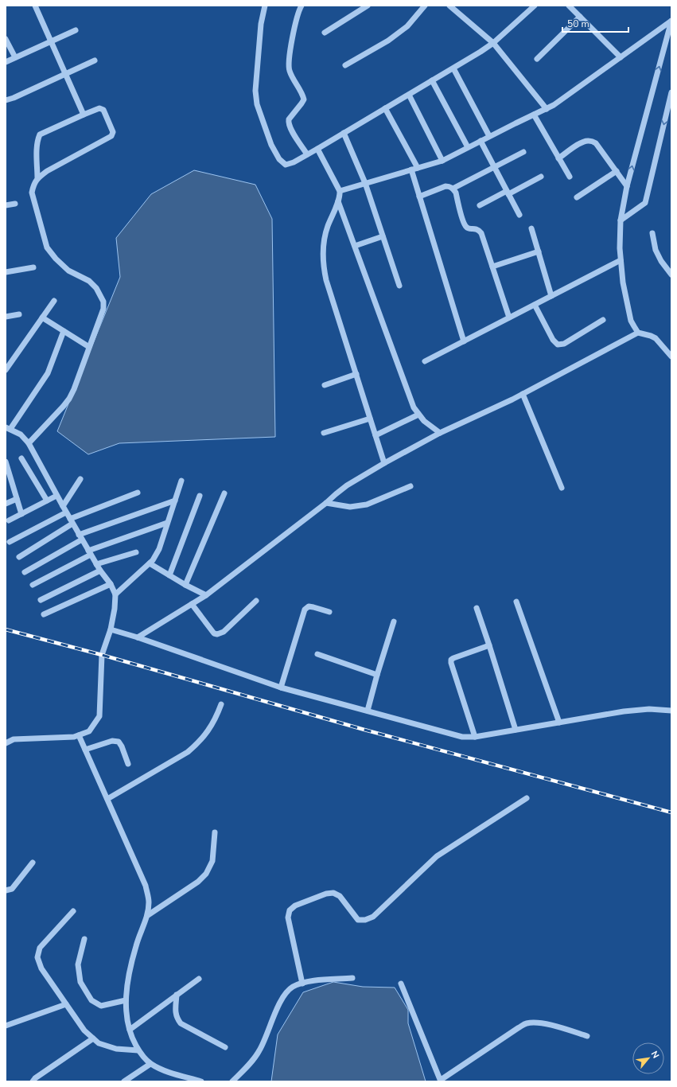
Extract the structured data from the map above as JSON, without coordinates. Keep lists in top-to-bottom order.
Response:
{
  "scale_bar": "50 m",
  "north": "top right"
}
